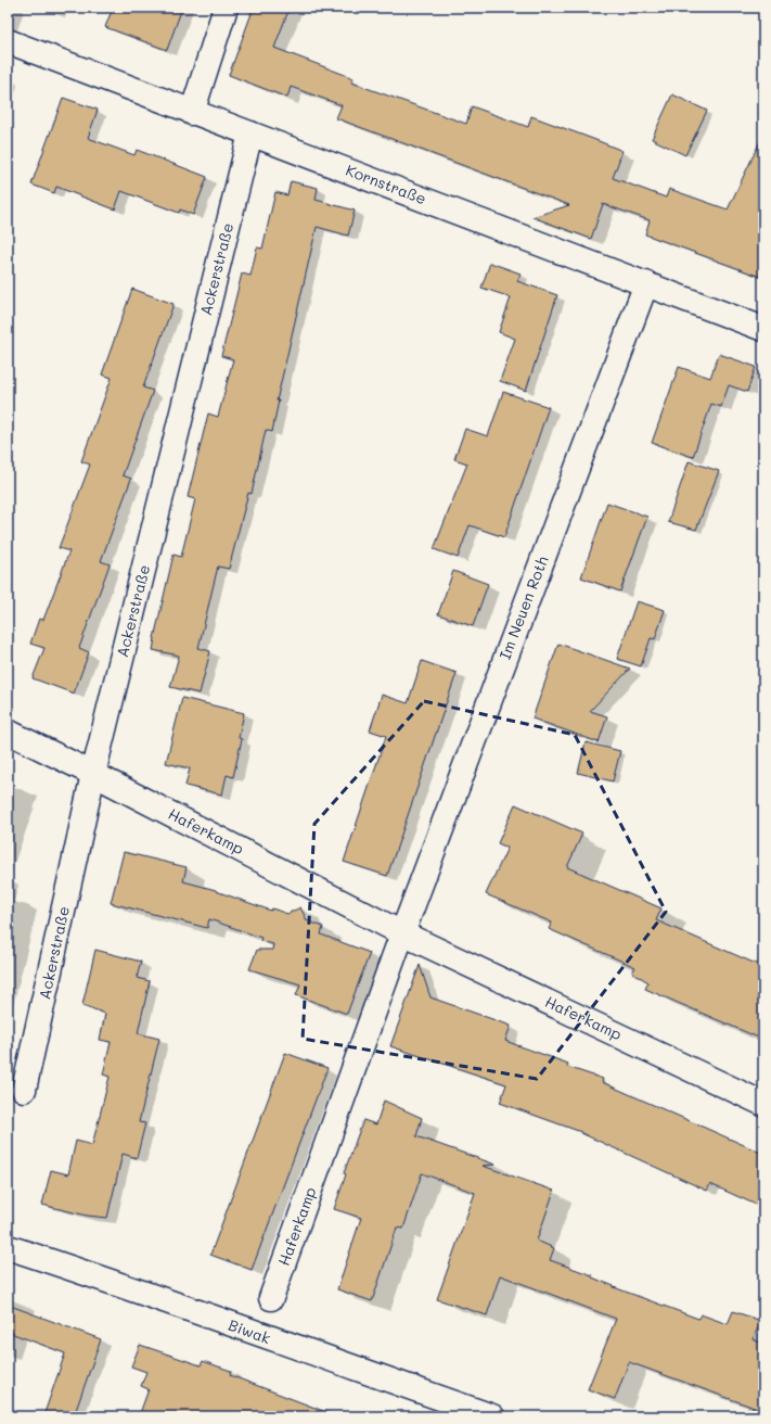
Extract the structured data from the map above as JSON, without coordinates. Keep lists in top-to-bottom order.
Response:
{
  "streets": {
    "street": [
      "Kornstraße",
      "Ackerstraße",
      "Im Neuen Roth",
      "Haferkamp",
      "Biwak"
    ]
  },
  "crossings": [
    ["Kornstraße", "Ackerstraße"],
    ["Kornstraße", "Im Neuen Roth"],
    ["Ackerstraße", "Haferkamp"],
    ["Im Neuen Roth", "Haferkamp"]
  ]
}
